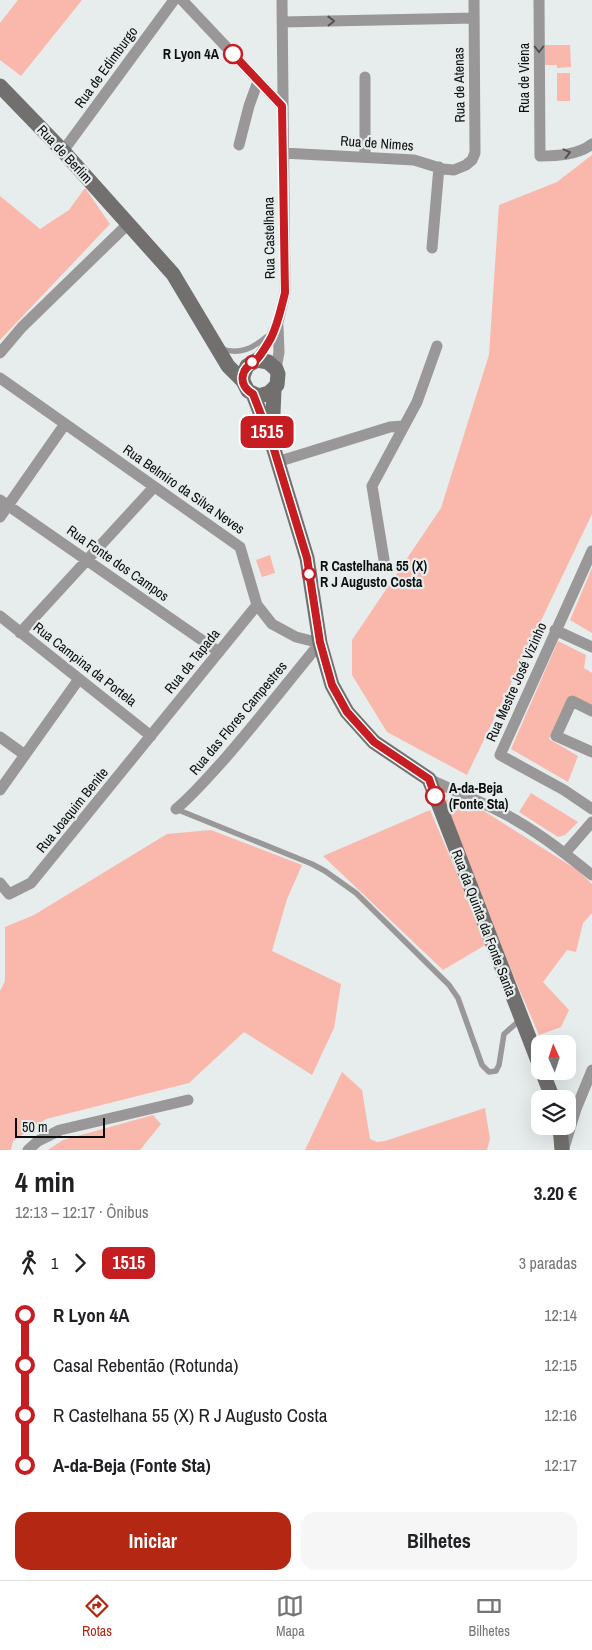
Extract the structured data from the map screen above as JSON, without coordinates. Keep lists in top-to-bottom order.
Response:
{
  "streets": {
    "street": [
      "Rua de Edimburgo",
      "Rua de Viena",
      "Rua de Atenas",
      "Rua de Nimes",
      "Rua de Berlim",
      "Rua Castelhana",
      "Rua Belmiro da Silva Neves",
      "Rua Fonte dos Campos",
      "Rua da Tapada",
      "Rua Campina da Portela",
      "Rua Mestre José Vizinho",
      "Rua das Flores Campestres",
      "Rua Joaquim Benite",
      "Rua da Quinta da Fonte Santa"
    ]
  },
  "crossings": [
    ["Rua de Edimburgo", "Rua de Berlim"],
    ["Rua de Atenas", "Rua de Nimes"],
    ["Rua de Nimes", "Rua Castelhana"],
    ["Rua de Berlim", "Rua Castelhana"],
    ["Rua Belmiro da Silva Neves", "Rua da Tapada"],
    ["Rua Belmiro da Silva Neves", "Rua das Flores Campestres"],
    ["Rua Fonte dos Campos", "Rua da Tapada"],
    ["Rua da Tapada", "Rua Campina da Portela"],
    ["Rua da Tapada", "Rua Joaquim Benite"],
    ["Rua Campina da Portela", "Rua Joaquim Benite"]
  ],
  "places": ["R Lyon 4A", "R Castelhana 55 (X) R J Augusto Costa", "A-da-Beja (Fonte Sta)"],
  "lines": ["bus line 1515"],
  "scale_bar": "50 m",
  "north": "top",
  "page": {
    "on_map": "1515",
    "scale": "50 m",
    "heading": ["4 min", "12:13 – 12:17 · Ônibus", "3.20 €"],
    "legs": ["1", "1515", "3 paradas"],
    "list": [
      {
        "name": "R Lyon 4A",
        "value": "12:14"
      },
      {
        "name": "Casal Rebentão (Rotunda)",
        "value": "12:15"
      },
      {
        "name": "R Castelhana 55 (X) R J Augusto Costa",
        "value": "12:16"
      },
      {
        "name": "A-da-Beja (Fonte Sta)",
        "value": "12:17"
      }
    ],
    "buttons": ["Iniciar", "Bilhetes"],
    "tabs": ["Rotas", "Mapa", "Bilhetes"]
  }
}
